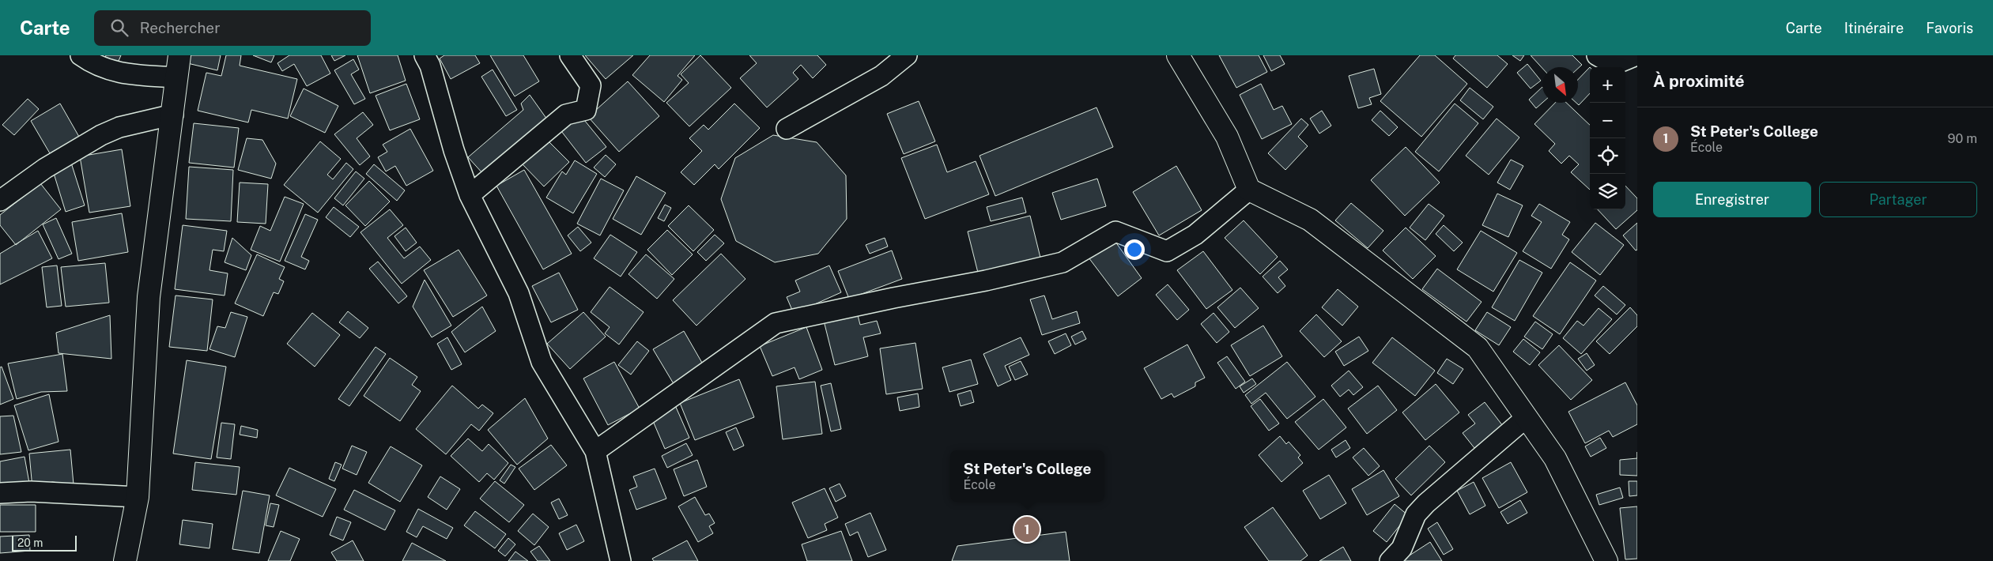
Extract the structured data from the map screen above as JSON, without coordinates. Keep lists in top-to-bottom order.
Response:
{
  "scale_bar": "20 m",
  "north": "bottom right",
  "page": {
    "header": "Carte",
    "search": "Rechercher",
    "nav": ["Carte", "Itinéraire", "Favoris"],
    "heading": "À proximité",
    "map_buttons": ["+", "−"],
    "list": [
      {
        "mark": "1",
        "name": "St Peter's College",
        "note": "École",
        "value": "90 m"
      }
    ],
    "buttons": ["Enregistrer", "Partager"],
    "popup": ["St Peter's College", "École"],
    "pins": "1",
    "scale": "20 m"
  }
}
